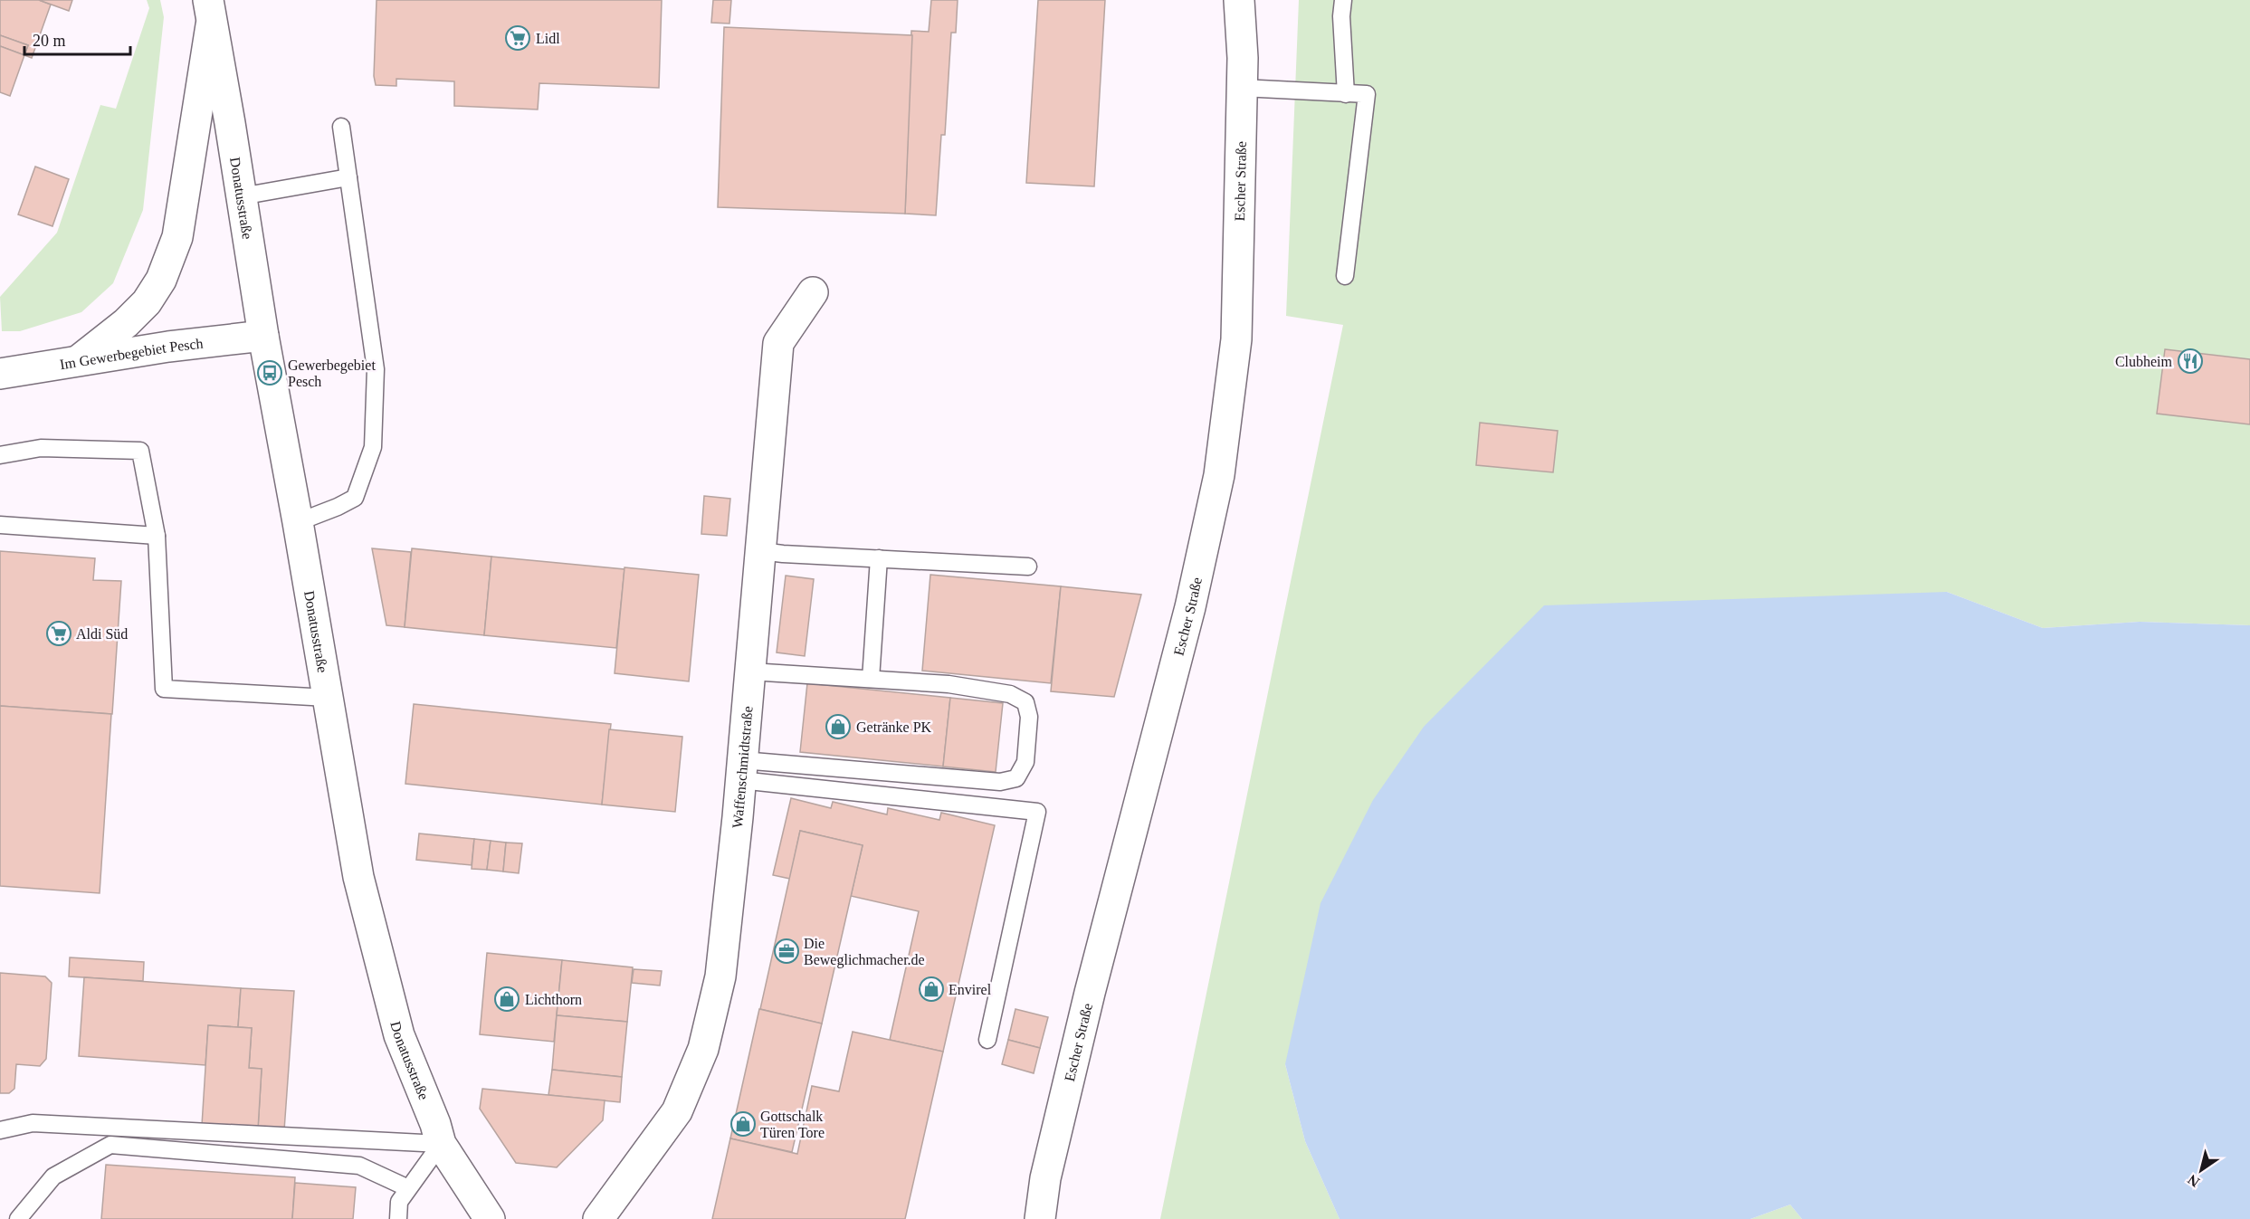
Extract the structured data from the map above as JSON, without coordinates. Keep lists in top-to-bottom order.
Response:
{
  "streets": {
    "main road": [
      "Escher Straße",
      "Donatusstraße",
      "Im Gewerbegebiet Pesch",
      "Waffenschmidtstraße"
    ]
  },
  "crossings": [
    ["Donatusstraße", "Im Gewerbegebiet Pesch"]
  ],
  "places": {
    "supermarket": ["Lidl", "Aldi Süd"],
    "restaurant": ["Clubheim"],
    "bus stop": ["Gewerbegebiet Pesch"],
    "shop": [
      "Getränke PK",
      "Envirel",
      "Lichthorn",
      "Gottschalk Türen Tore"
    ],
    "office": ["Die Beweglichmacher.de"]
  },
  "scale_bar": "20 m",
  "north": "bottom left"
}
